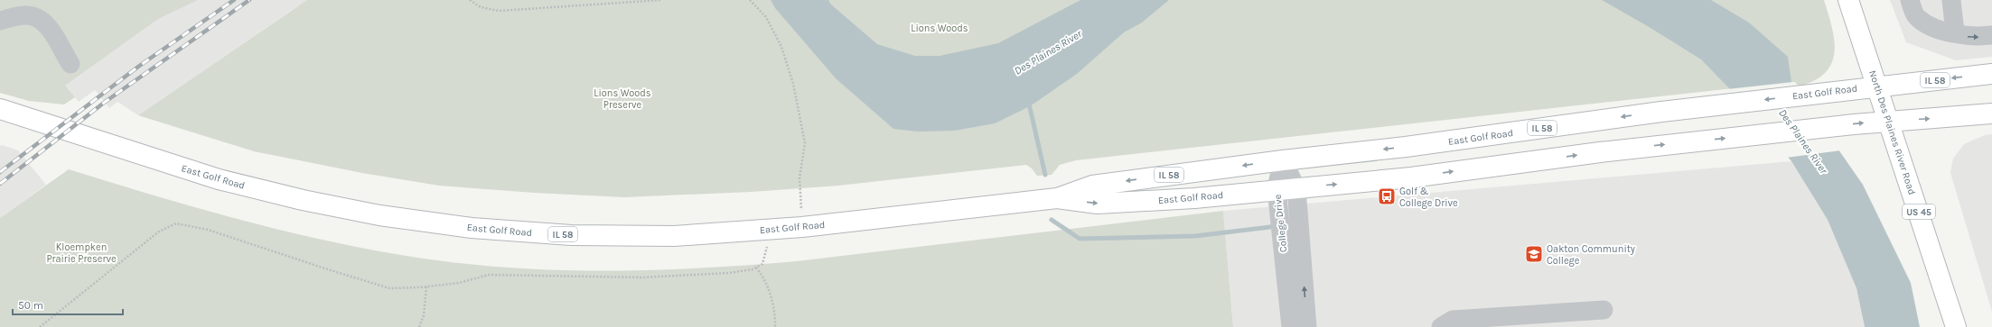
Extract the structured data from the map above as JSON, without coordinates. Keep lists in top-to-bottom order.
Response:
{
  "streets": {
    "main road": [
      "IL 58",
      "East Golf Road",
      "North Des Plaines River Road",
      "US 45"
    ],
    "street": ["College Drive"]
  },
  "crossings": [
    ["East Golf Road", "North Des Plaines River Road"],
    ["East Golf Road", "College Drive"]
  ],
  "water": ["Des Plaines River"],
  "parks": ["Lions Woods", "Lions Woods Preserve", "Kloempken Prairie Preserve"],
  "places": {
    "bus stop": ["Golf & College Drive"],
    "school or university": ["Oakton Community College"]
  },
  "scale_bar": "50 m"
}
